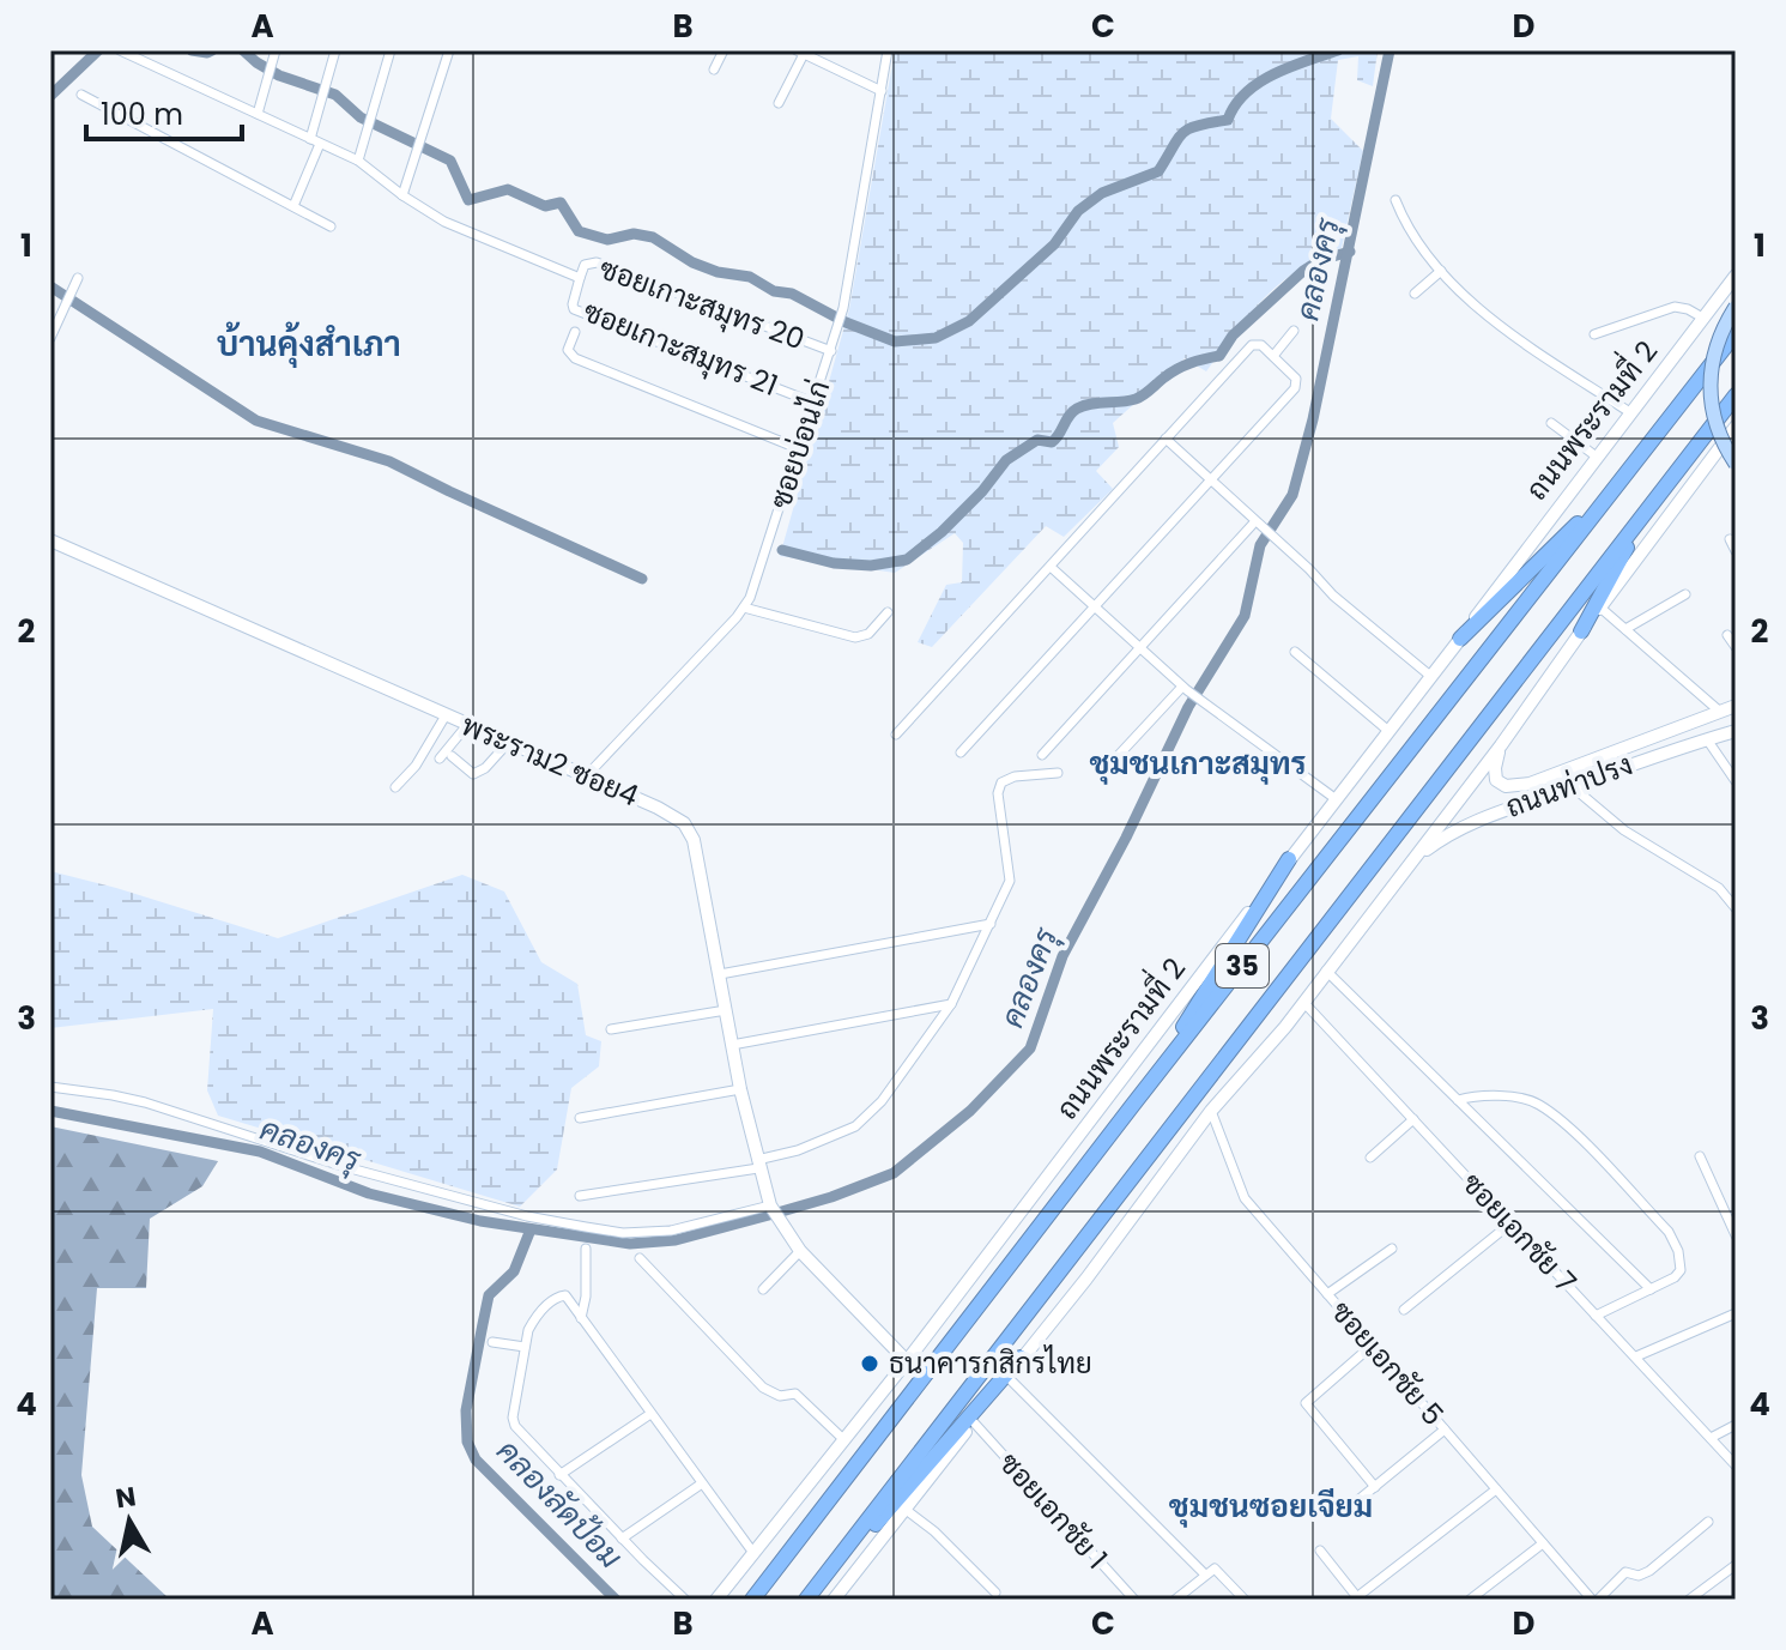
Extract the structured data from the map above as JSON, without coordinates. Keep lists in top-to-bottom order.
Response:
{
  "streets": {
    "highway": ["ถนนพระรามที่ 2", "35"],
    "main road": ["พระราม2 ซอย4", "ถนนท่าปรง"],
    "street": [
      "ซอยเกาะสมุทร 20",
      "ซอยเกาะสมุทร 21",
      "ซอยบ่อนไก่",
      "ซอยเอกชัย 7",
      "ซอยเอกชัย 5",
      "ซอยเอกชัย 1"
    ]
  },
  "crossings": [
    ["ซอยเกาะสมุทร 20", "ซอยเกาะสมุทร 21"],
    ["ซอยเกาะสมุทร 20", "ซอยบ่อนไก่"],
    ["ซอยเกาะสมุทร 21", "ซอยบ่อนไก่"],
    ["ซอยบ่อนไก่", "พระราม2 ซอย4"],
    ["ถนนท่าปรง", "35"],
    ["35", "ซอยเอกชัย 7"],
    ["35", "ซอยเอกชัย 5"],
    ["35", "ซอยเอกชัย 1"]
  ],
  "districts": ["บ้านคุ้งสำเภา", "ชุมชนเกาะสมุทร", "ชุมชนซอยเจียม"],
  "water": ["คลองครุ", "คลองลัดป้อม"],
  "places": ["ธนาคารกสิกรไทย"],
  "scale_bar": "100 m",
  "north": "top",
  "grid": {
    "columns": [
      "A",
      "B",
      "C",
      "D"
    ],
    "rows": [
      "1",
      "2",
      "3",
      "4"
    ]
  }
}
